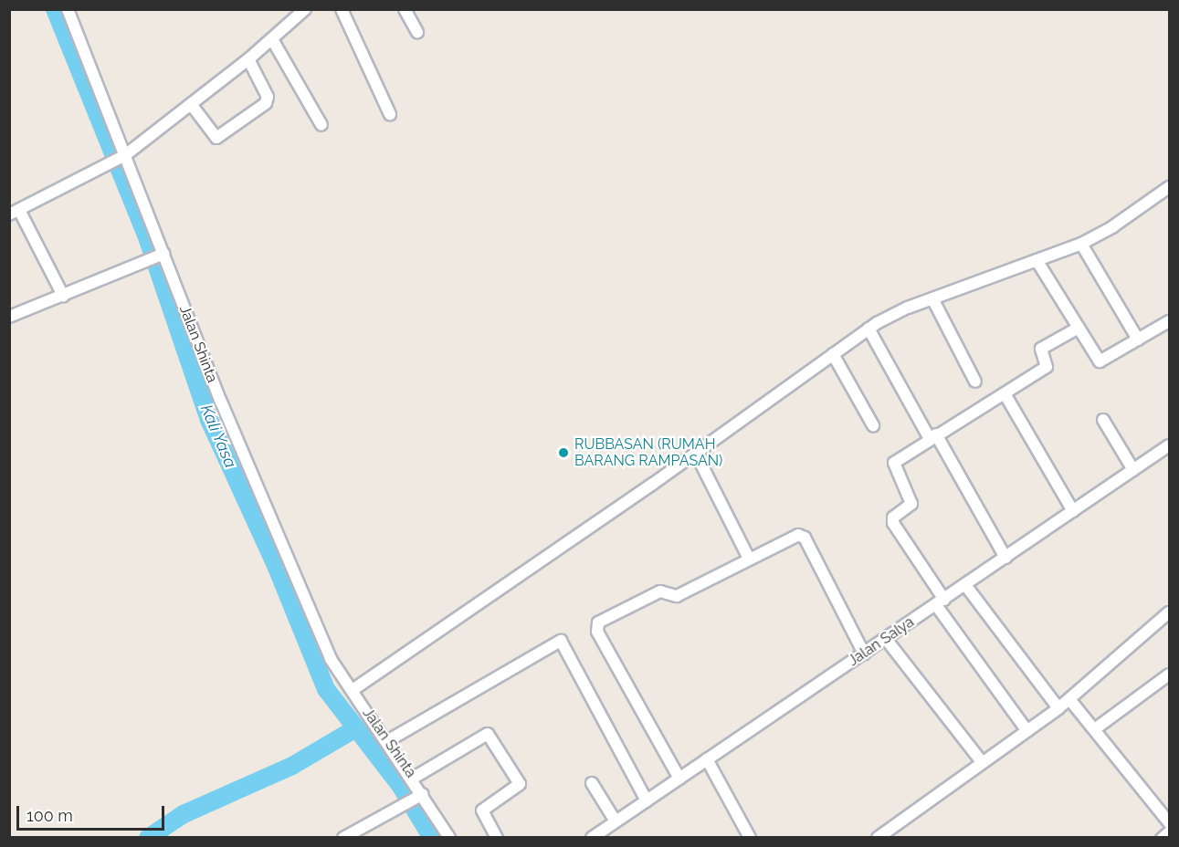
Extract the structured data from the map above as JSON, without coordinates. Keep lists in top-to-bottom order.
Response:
{
  "streets": {
    "street": ["Jalan Shinta", "Jalan Salya"]
  },
  "water": ["Kali Yasa"],
  "places": ["RUBBASAN (RUMAH BARANG RAMPASAN)"],
  "scale_bar": "100 m"
}
